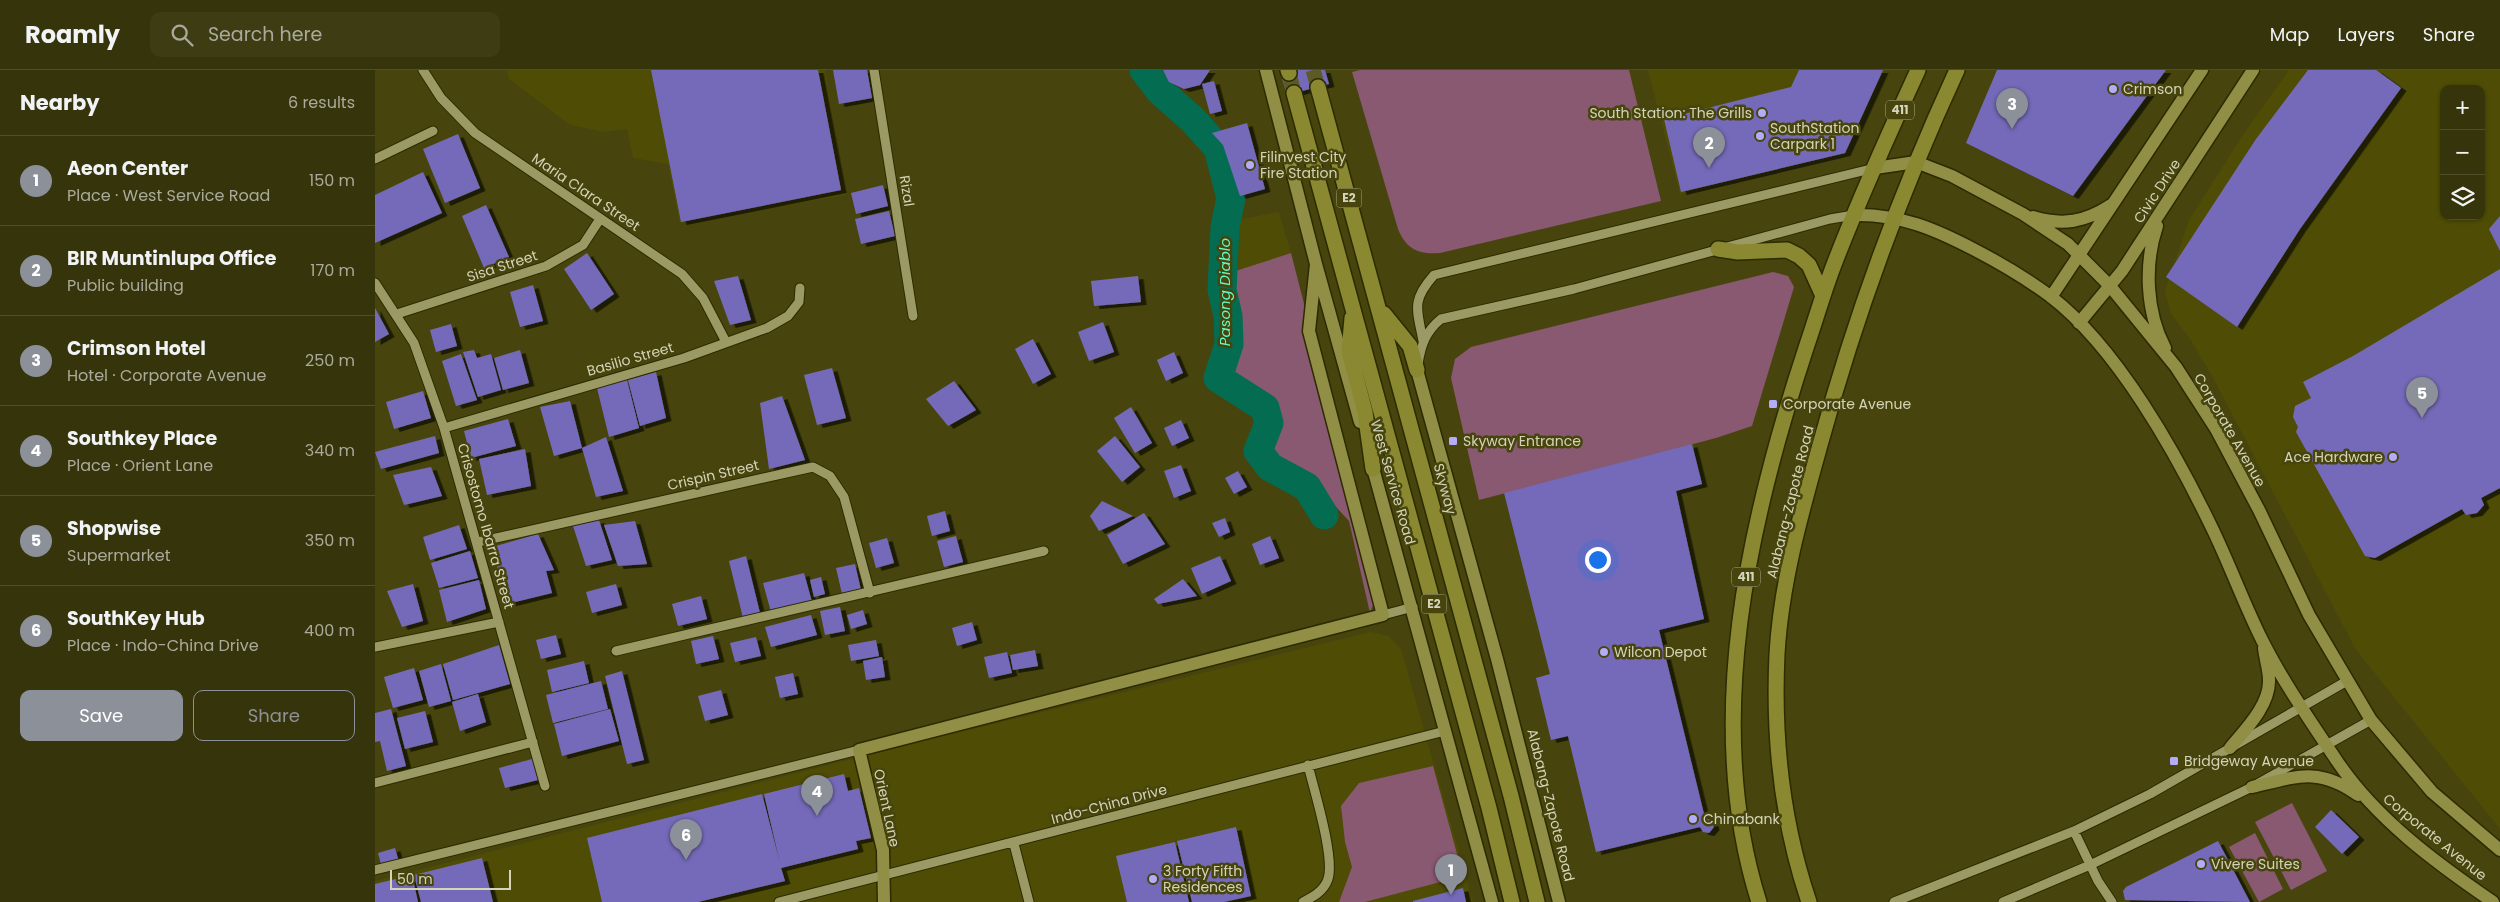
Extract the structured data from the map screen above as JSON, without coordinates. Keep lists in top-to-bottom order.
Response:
{
  "streets": {
    "highway": [
      "411",
      "E2",
      "Skyway",
      "Alabang-Zapote Road"
    ],
    "main road": [
      "Civic Drive",
      "Corporate Avenue",
      "West Service Road",
      "Orient Lane"
    ],
    "street": [
      "Rizal",
      "Maria Clara Street",
      "Sisa Street",
      "Basilio Street",
      "Crispin Street",
      "Crisostomo Ibarra Street",
      "Indo-China Drive"
    ]
  },
  "crossings": [
    ["Civic Drive", "Corporate Avenue"],
    ["Maria Clara Street", "Sisa Street"],
    ["Maria Clara Street", "Basilio Street"],
    ["E2", "Corporate Avenue"],
    ["E2", "Skyway"],
    ["E2", "Alabang-Zapote Road"],
    ["Sisa Street", "Crisostomo Ibarra Street"],
    ["Basilio Street", "Crisostomo Ibarra Street"],
    ["Corporate Avenue", "Alabang-Zapote Road"],
    ["Crispin Street", "Crisostomo Ibarra Street"],
    ["West Service Road", "Indo-China Drive"],
    ["Indo-China Drive", "Orient Lane"]
  ],
  "water": ["Pasong Diablo"],
  "places": {
    "other": [
      "Crimson",
      "South Station: The Grills",
      "SouthStation Carpark 1",
      "Filinvest City Fire Station",
      "Ace Hardware",
      "Wilcon Depot",
      "Chinabank",
      "Vivere Suites",
      "3 Forty Fifth Residences"
    ],
    "transit": ["Corporate Avenue", "Skyway Entrance", "Bridgeway Avenue"]
  },
  "scale_bar": "50 m",
  "page": {
    "header": "Roamly",
    "search": "Search here",
    "nav": ["Map", "Layers", "Share"],
    "heading": ["Nearby", "6 results"],
    "map_buttons": ["+", "−"],
    "pins": [
      "3",
      "2",
      "5",
      "4",
      "6",
      "1"
    ],
    "list": [
      {
        "mark": "1",
        "name": "Aeon Center",
        "note": "Place · West Service Road",
        "value": "150 m"
      },
      {
        "mark": "2",
        "name": "BIR Muntinlupa Office",
        "note": "Public building",
        "value": "170 m"
      },
      {
        "mark": "3",
        "name": "Crimson Hotel",
        "note": "Hotel · Corporate Avenue",
        "value": "250 m"
      },
      {
        "mark": "4",
        "name": "Southkey Place",
        "note": "Place · Orient Lane",
        "value": "340 m"
      },
      {
        "mark": "5",
        "name": "Shopwise",
        "note": "Supermarket",
        "value": "350 m"
      },
      {
        "mark": "6",
        "name": "SouthKey Hub",
        "note": "Place · Indo-China Drive",
        "value": "400 m"
      }
    ],
    "buttons": ["Save", "Share"],
    "scale": "50 m"
  }
}
